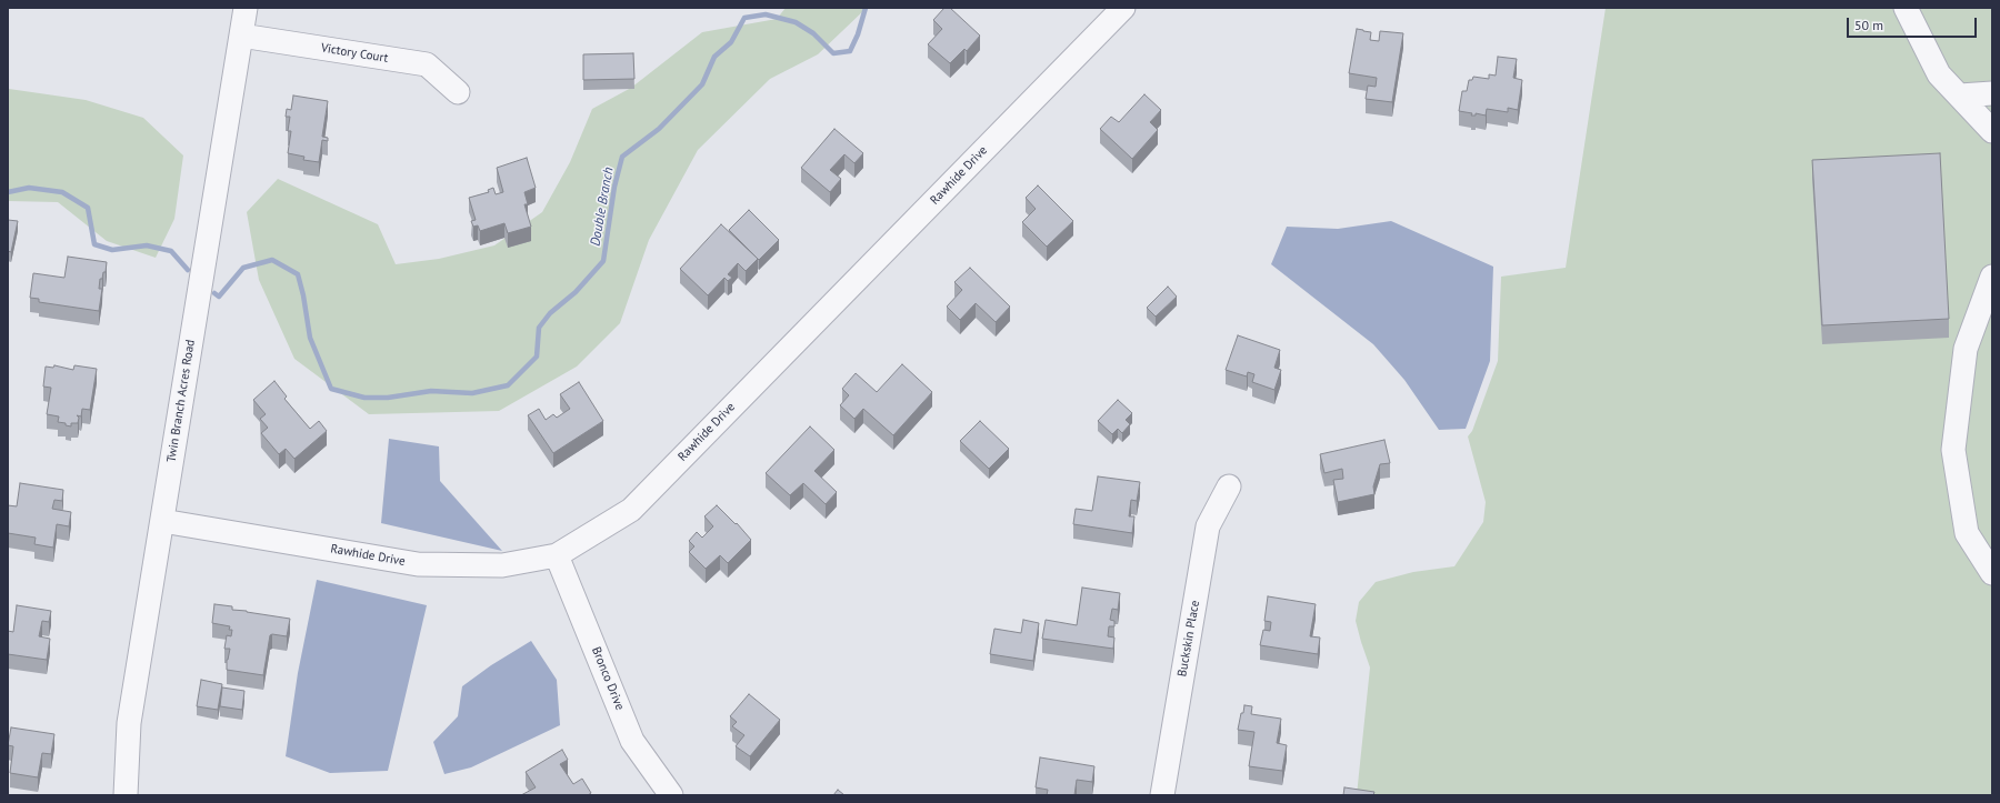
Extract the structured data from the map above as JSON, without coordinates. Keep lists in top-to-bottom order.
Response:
{
  "streets": {
    "street": [
      "Victory Court",
      "Rawhide Drive",
      "Twin Branch Acres Road",
      "Buckskin Place",
      "Bronco Drive"
    ]
  },
  "crossings": [
    ["Victory Court", "Twin Branch Acres Road"],
    ["Rawhide Drive", "Twin Branch Acres Road"],
    ["Rawhide Drive", "Bronco Drive"]
  ],
  "water": ["Double Branch"],
  "scale_bar": "50 m"
}
